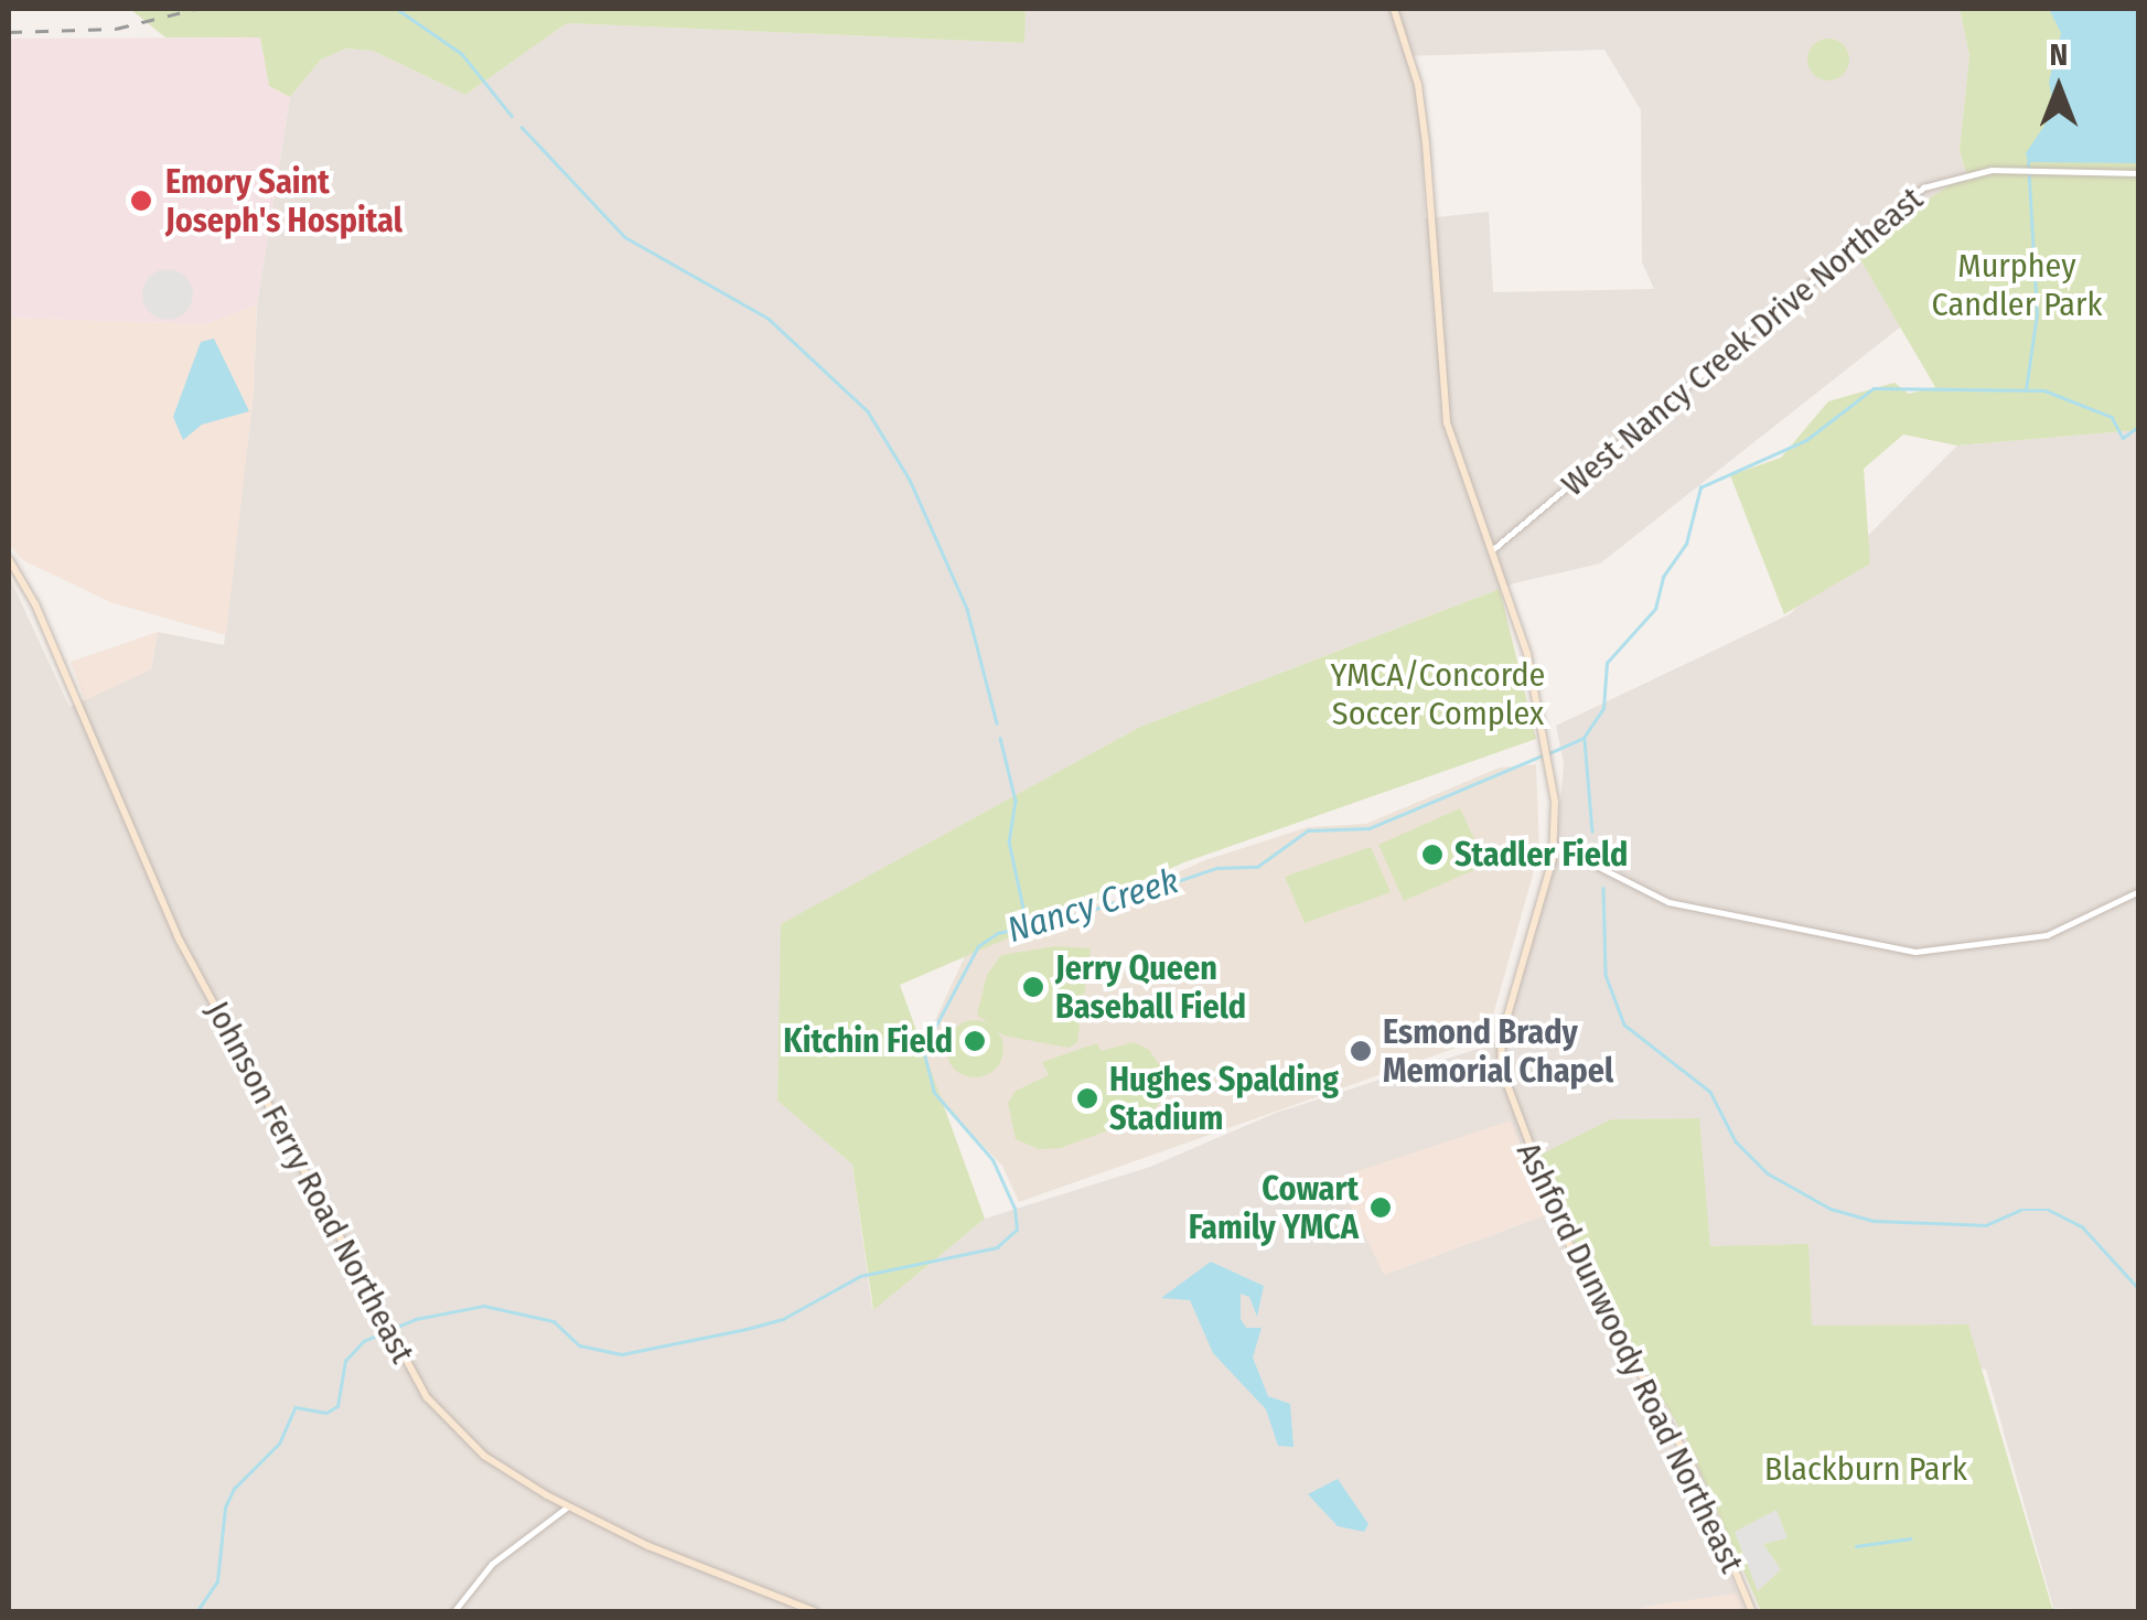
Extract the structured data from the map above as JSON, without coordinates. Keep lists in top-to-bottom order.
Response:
{
  "streets": {
    "main road": ["Johnson Ferry Road Northeast", "Ashford Dunwoody Road Northeast"],
    "street": ["West Nancy Creek Drive Northeast"]
  },
  "crossings": [
    ["West Nancy Creek Drive Northeast", "Ashford Dunwoody Road Northeast"]
  ],
  "water": ["Nancy Creek"],
  "parks": ["Murphey Candler Park", "YMCA/Concorde Soccer Complex", "Blackburn Park"],
  "places": [
    "Emory Saint Joseph's Hospital",
    "Stadler Field",
    "Jerry Queen Baseball Field",
    "Kitchin Field",
    "Esmond Brady Memorial Chapel",
    "Hughes Spalding Stadium",
    "Cowart Family YMCA"
  ],
  "north": "top"
}
